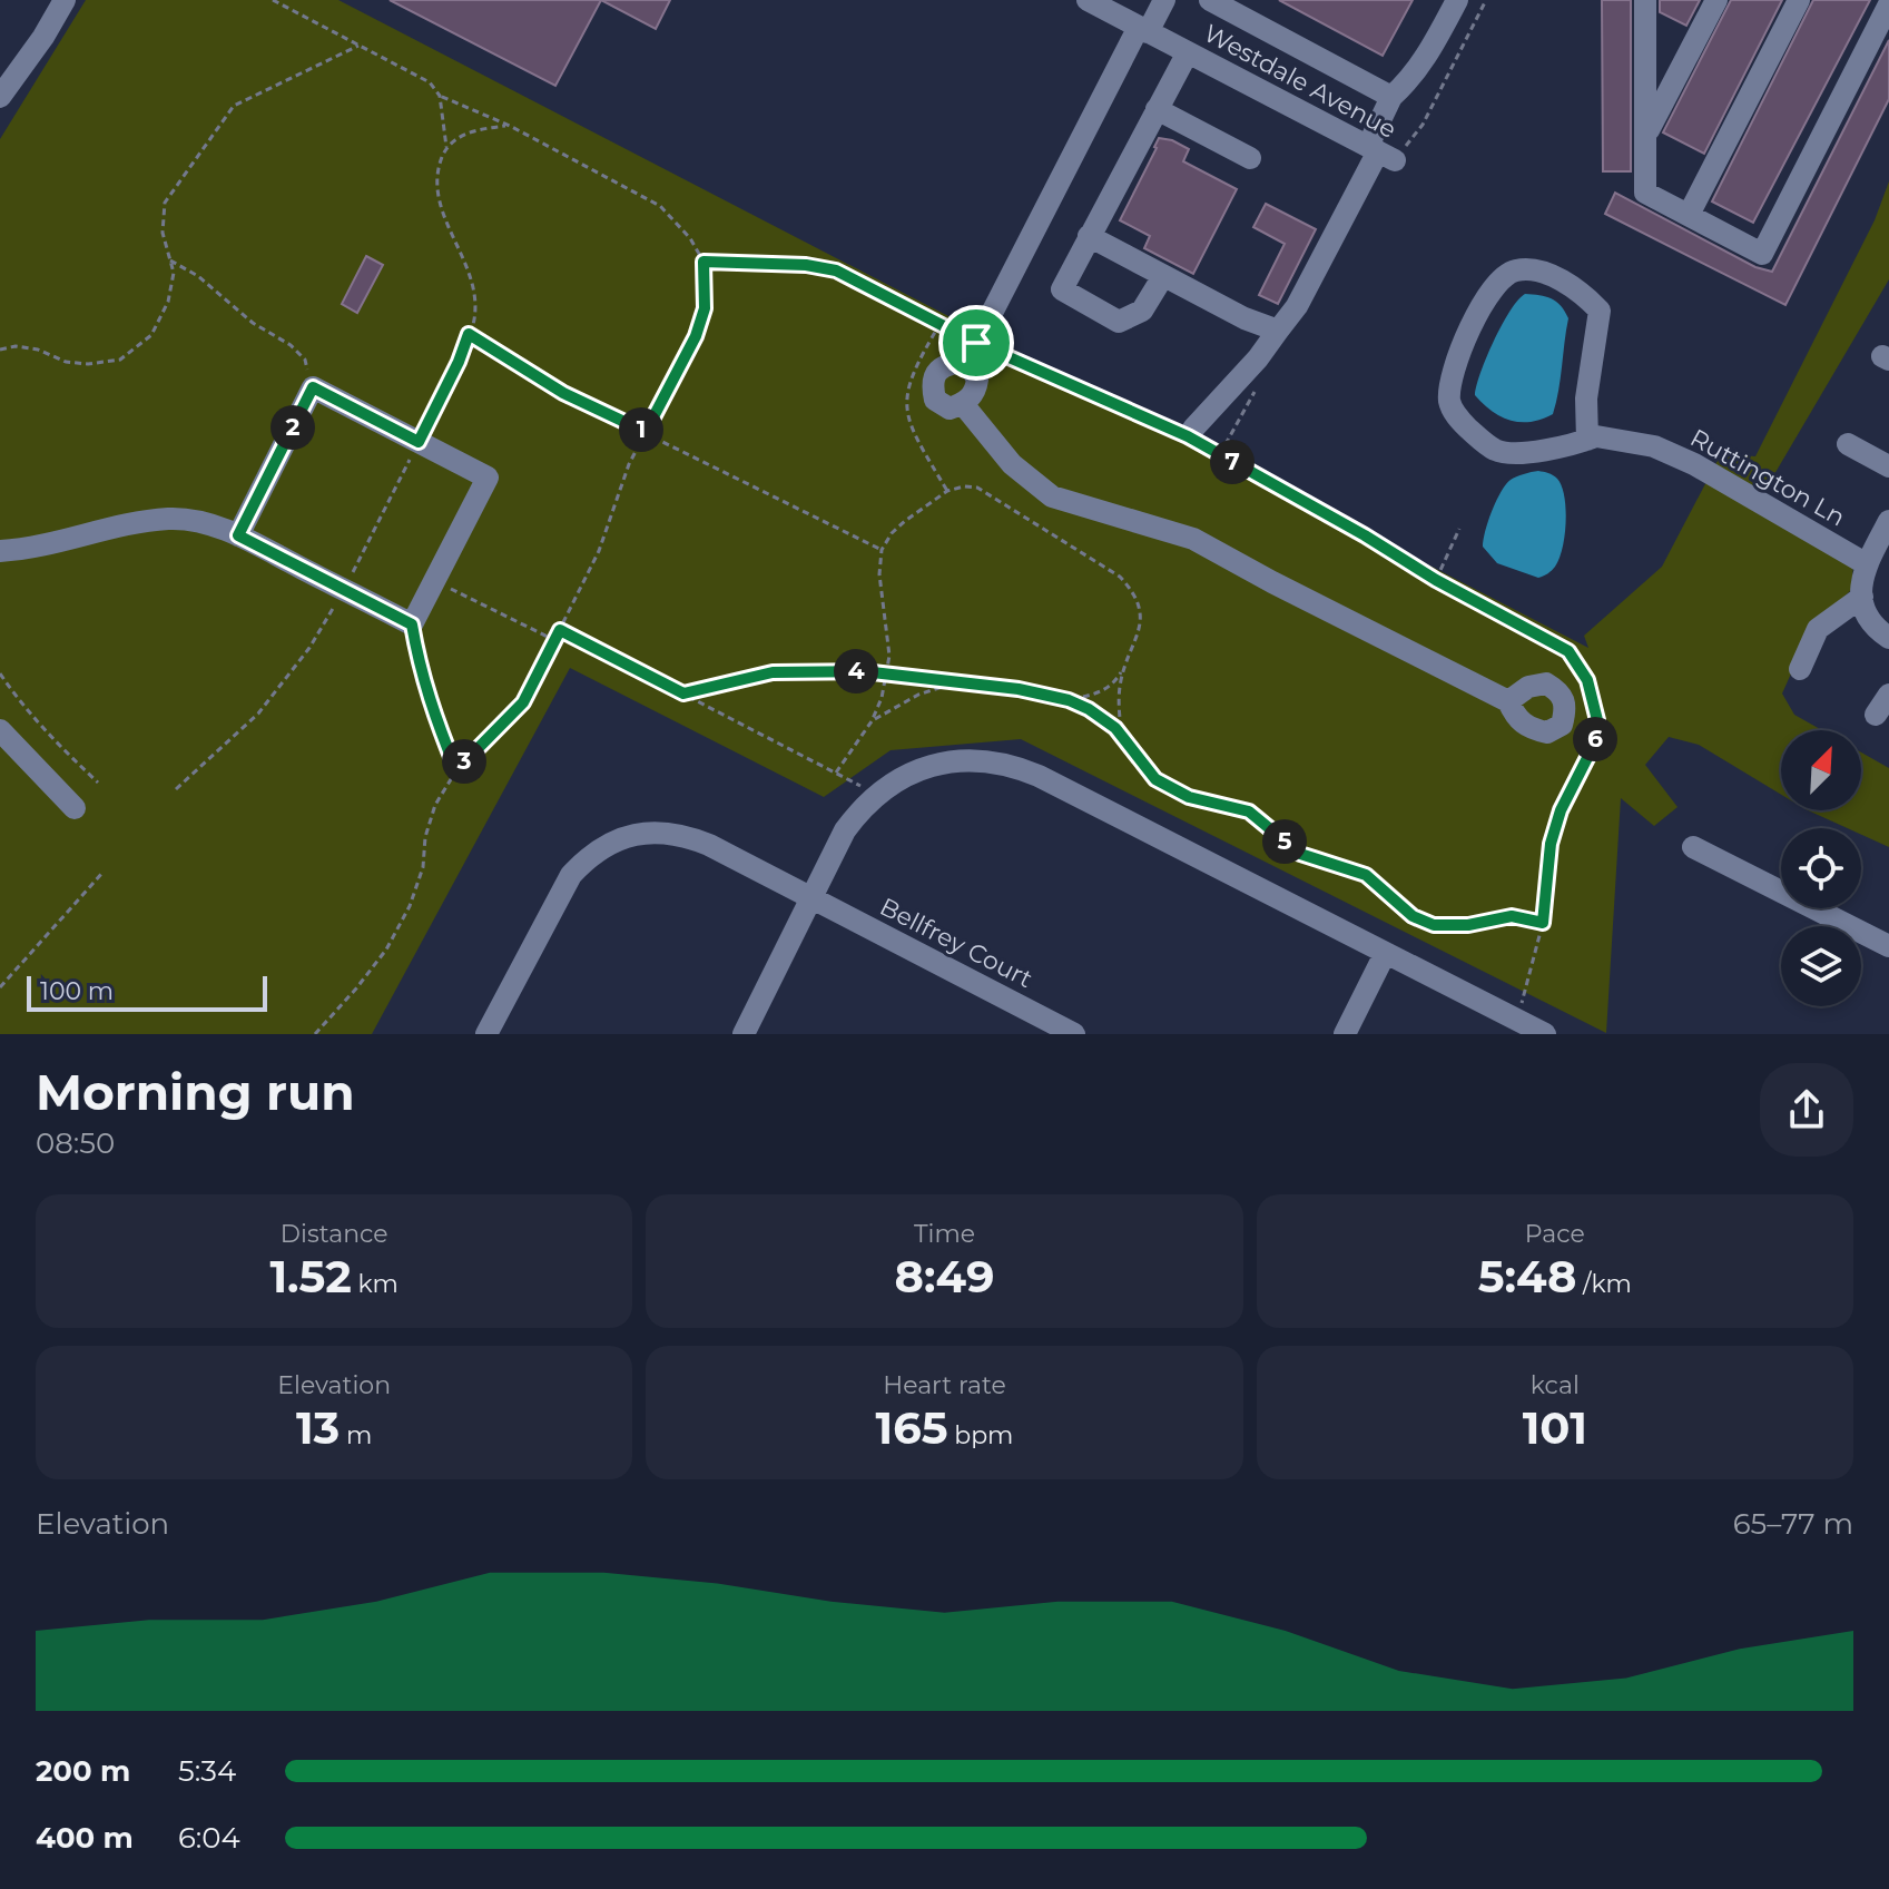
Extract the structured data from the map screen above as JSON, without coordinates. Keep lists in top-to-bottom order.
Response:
{
  "streets": {
    "street": ["Westdale Avenue", "Ruttington Ln", "Bellfrey Court"]
  },
  "scale_bar": "100 m",
  "north": "top right",
  "page": {
    "pins": [
      "2",
      "1",
      "7",
      "4",
      "6",
      "3",
      "5"
    ],
    "scale": "100 m",
    "heading": ["Morning run", "08:50"],
    "stats": [
      ["Distance", "1.52 km"],
      ["Time", "8:49"],
      ["Pace", "5:48 /km"],
      ["Elevation", "13 m"],
      ["Heart rate", "165 bpm"],
      ["kcal", "101"]
    ],
    "chart": ["Elevation", "65–77 m"],
    "list": [
      {
        "name": "200 m",
        "note": "5:34"
      },
      {
        "name": "400 m",
        "note": "6:04"
      }
    ]
  }
}
